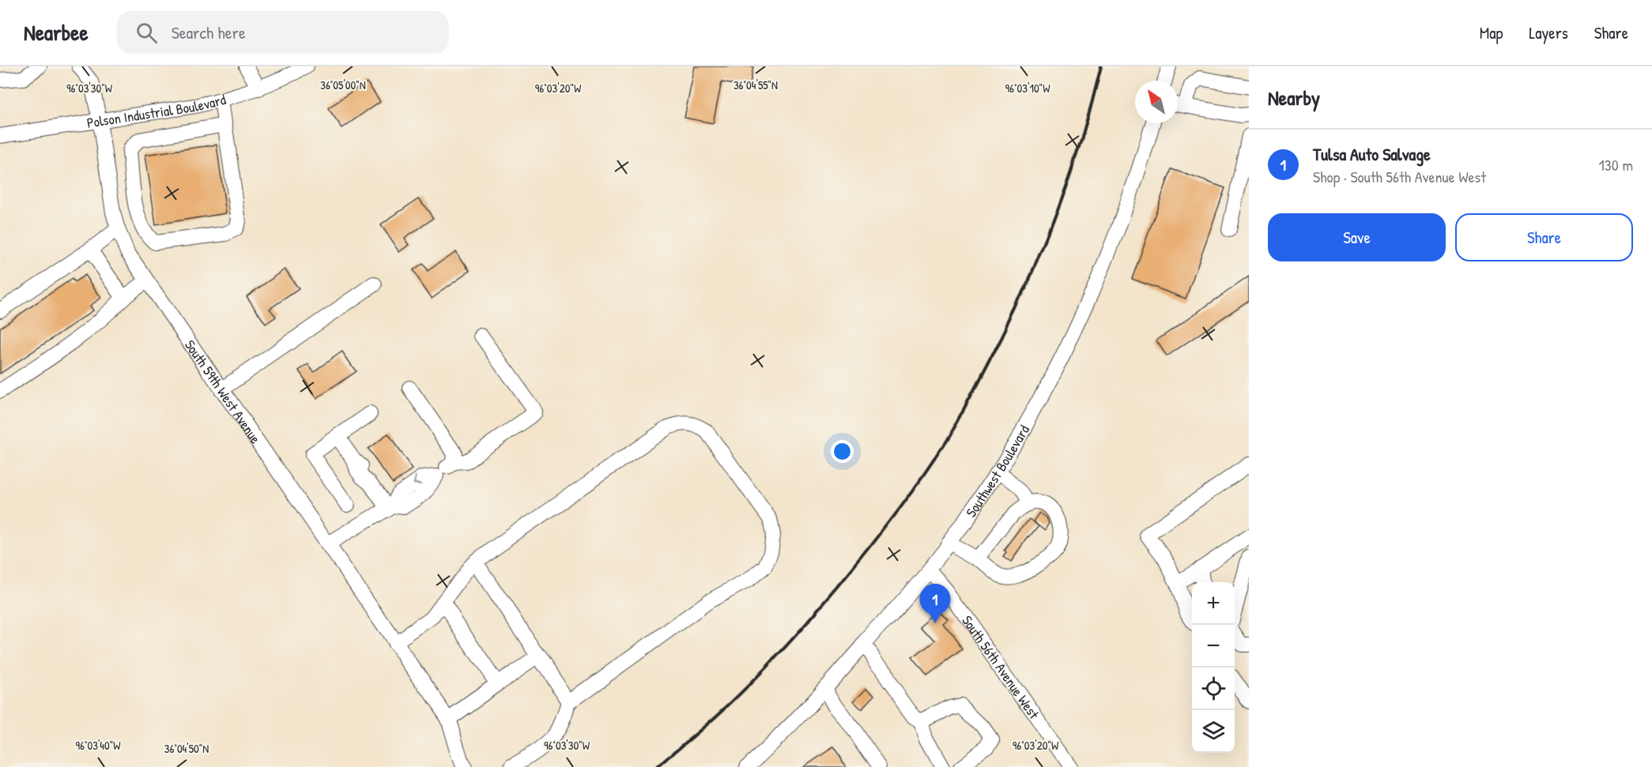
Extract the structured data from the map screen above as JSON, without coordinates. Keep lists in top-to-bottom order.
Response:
{
  "streets": {
    "street": [
      "Polson Industrial Boulevard",
      "South 59th West Avenue",
      "Southwest Boulevard",
      "South 56th Avenue West"
    ]
  },
  "crossings": [
    ["Polson Industrial Boulevard", "South 59th West Avenue"],
    ["Southwest Boulevard", "South 56th Avenue West"]
  ],
  "north": "top left",
  "page": {
    "header": "Nearbee",
    "search": "Search here",
    "nav": ["Map", "Layers", "Share"],
    "heading": "Nearby",
    "list": [
      {
        "mark": "1",
        "name": "Tulsa Auto Salvage",
        "note": "Shop · South 56th Avenue West",
        "value": "130 m"
      }
    ],
    "buttons": ["Save", "Share"],
    "map_buttons": ["+", "−"],
    "pins": "1"
  },
  "coordinates": [
    "36°05'00\"N",
    "36°04'55\"N",
    "96°03'30\"W",
    "96°03'10\"W",
    "96°03'20\"W",
    "96°03'40\"W",
    "36°04'50\"N"
  ]
}
